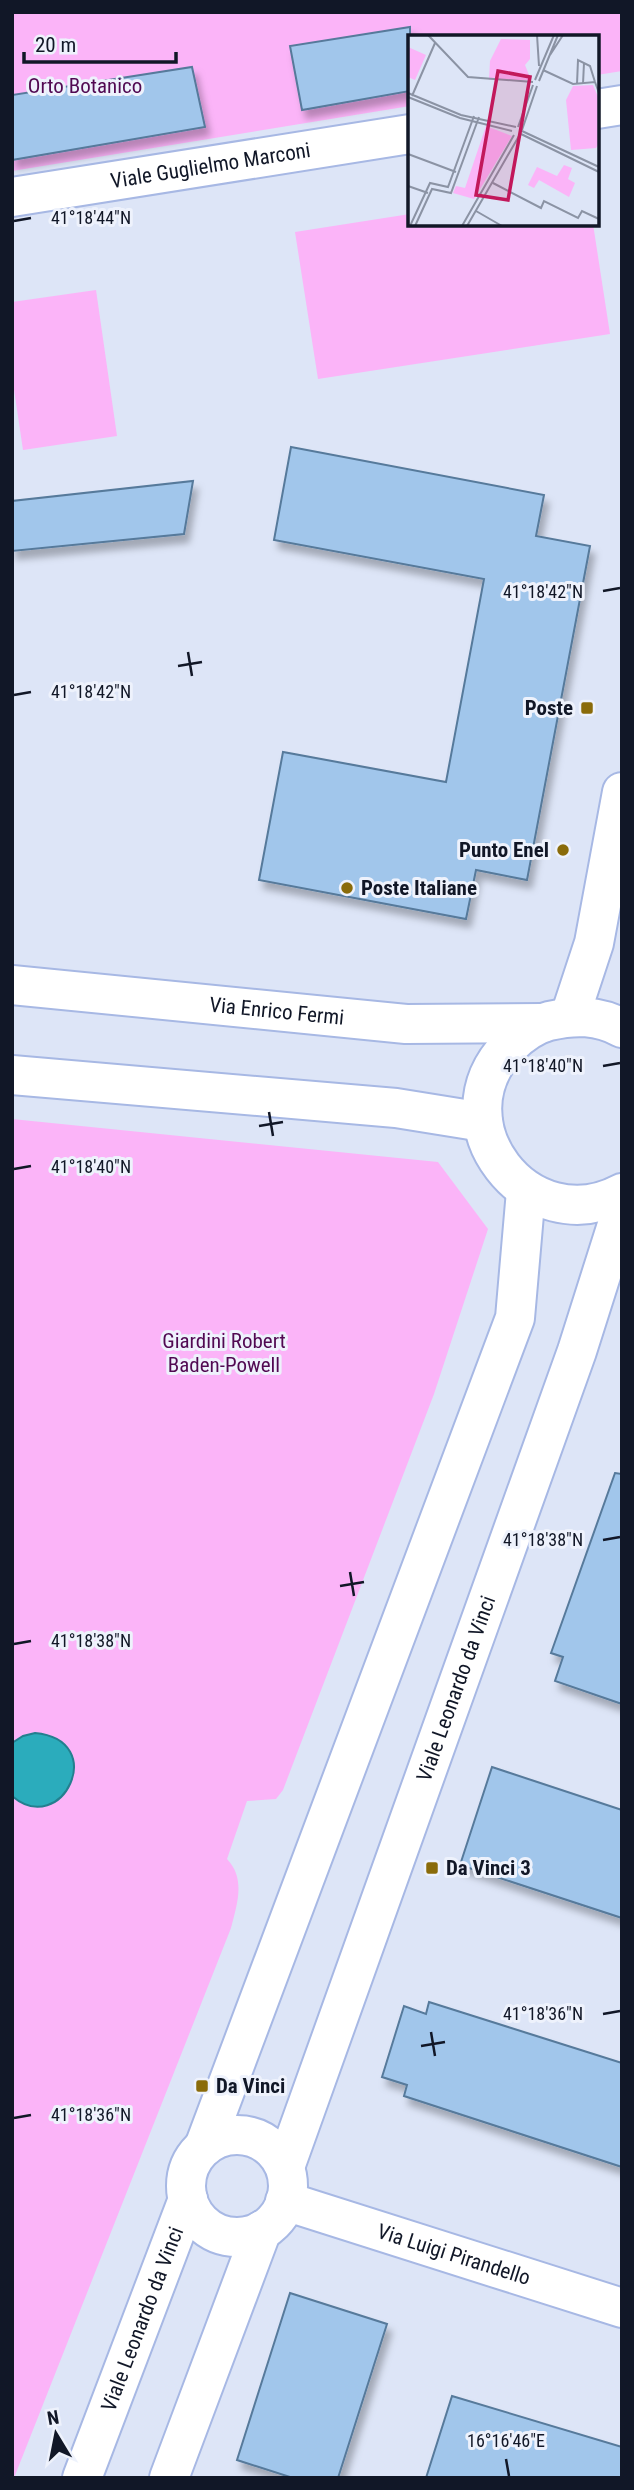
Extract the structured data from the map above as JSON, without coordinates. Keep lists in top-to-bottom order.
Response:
{
  "streets": {
    "street": [
      "Viale Guglielmo Marconi",
      "Via Enrico Fermi",
      "Viale Leonardo da Vinci",
      "Via Luigi Pirandello"
    ]
  },
  "crossings": [
    ["Viale Leonardo da Vinci", "Via Luigi Pirandello"]
  ],
  "parks": ["Orto Botanico", "Giardini Robert Baden-Powell"],
  "places": {
    "transit": ["Poste", "Da Vinci 3", "Da Vinci"],
    "other": ["Punto Enel", "Poste Italiane"]
  },
  "scale_bar": "20 m",
  "north": "top",
  "coordinates": [
    "41°18'44\"N",
    "41°18'42\"N",
    "41°18'40\"N",
    "41°18'38\"N",
    "41°18'36\"N",
    "16°16'46\"E"
  ]
}
